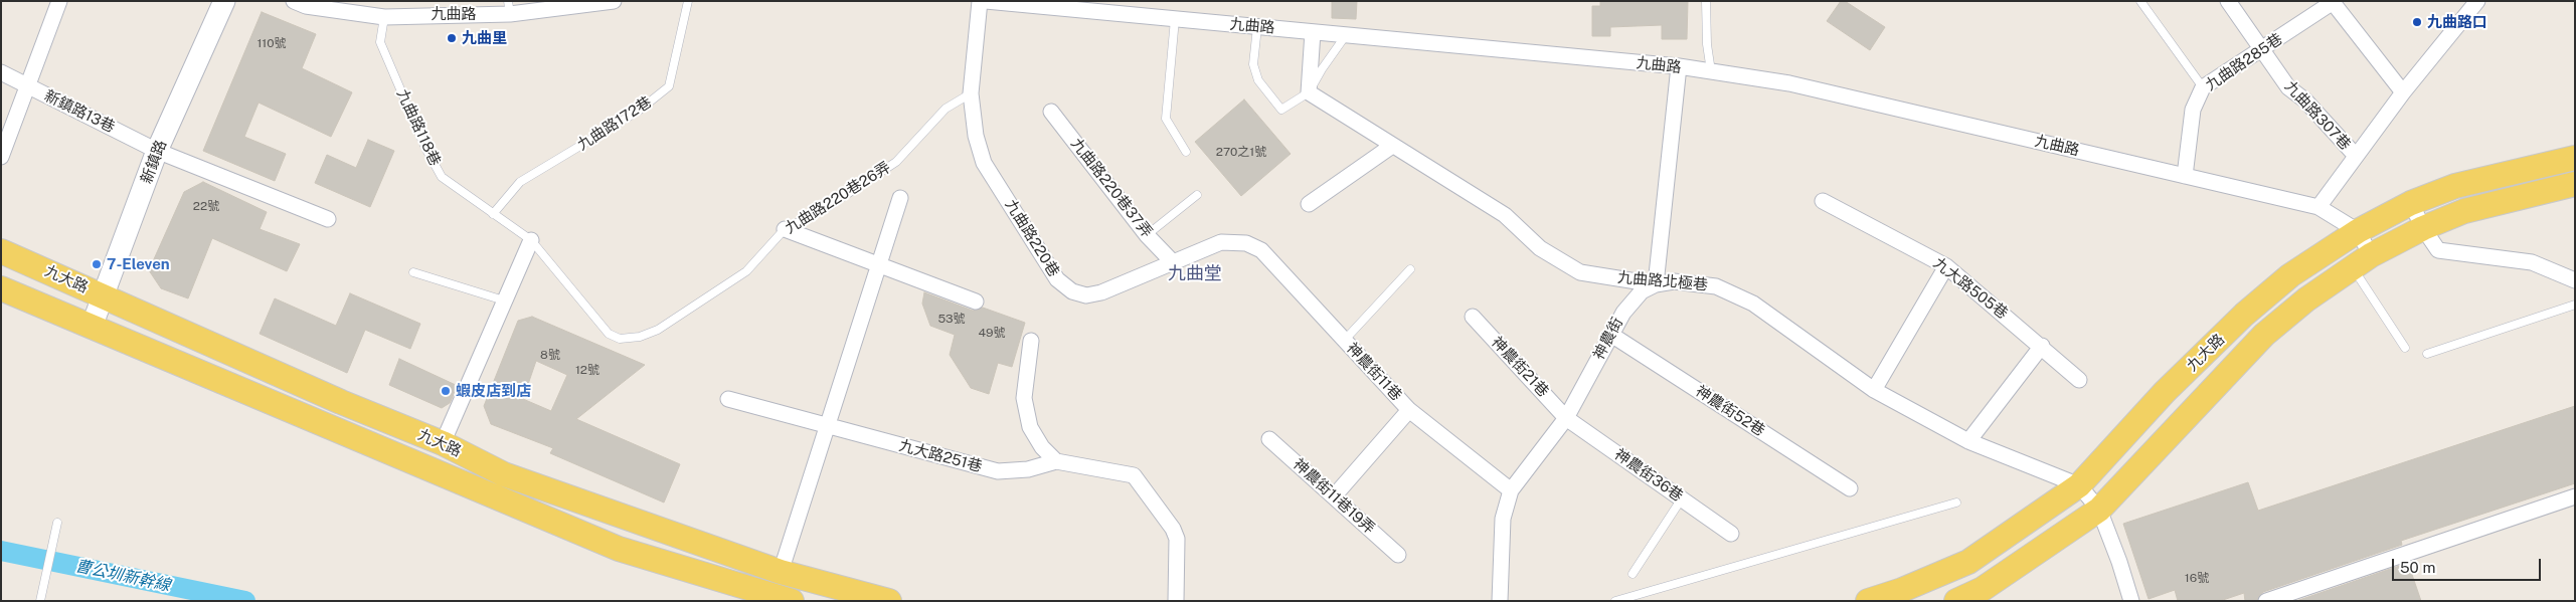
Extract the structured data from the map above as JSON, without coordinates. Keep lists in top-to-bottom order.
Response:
{
  "streets": {
    "main road": ["九大路"],
    "street": [
      "九曲路",
      "九曲路285巷",
      "新鎮路13巷",
      "九曲路307巷",
      "新鎮路",
      "九曲路220巷37弄",
      "九曲路220巷",
      "九曲路北極巷",
      "九大路505巷",
      "神農街",
      "神農街21巷",
      "神農街11巷",
      "神農街52巷",
      "九大路251巷",
      "神農街36巷",
      "神農街11巷19弄"
    ],
    "lane": ["九曲路172巷", "九曲路118巷", "九曲路220巷26弄"]
  },
  "crossings": [
    ["九曲路", "九曲路285巷"],
    ["九曲路", "九曲路118巷"],
    ["九曲路", "九大路"],
    ["九曲路285巷", "九曲路307巷"],
    ["新鎮路13巷", "新鎮路"],
    ["九曲路172巷", "九曲路118巷"],
    ["九曲路172巷", "九曲路220巷26弄"],
    ["九曲路118巷", "九曲路220巷26弄"],
    ["新鎮路", "九大路"],
    ["九曲路220巷37弄", "九曲路220巷"],
    ["九曲路220巷26弄", "九曲路220巷"],
    ["九曲路220巷", "神農街11巷"],
    ["九大路", "九曲路北極巷"],
    ["九曲路北極巷", "神農街"],
    ["神農街", "神農街21巷"],
    ["神農街", "神農街11巷"],
    ["神農街", "神農街52巷"],
    ["神農街", "神農街36巷"],
    ["神農街21巷", "神農街36巷"]
  ],
  "districts": ["九曲堂"],
  "water": ["曹公圳新幹線"],
  "places": [
    "九曲路口",
    "九曲里",
    "7-Eleven",
    "蝦皮店到店"
  ],
  "house_numbers": [
    "110號",
    "270之1號",
    "22號",
    "53號",
    "49號",
    "8號",
    "12號",
    "16號"
  ],
  "scale_bar": "50 m"
}
